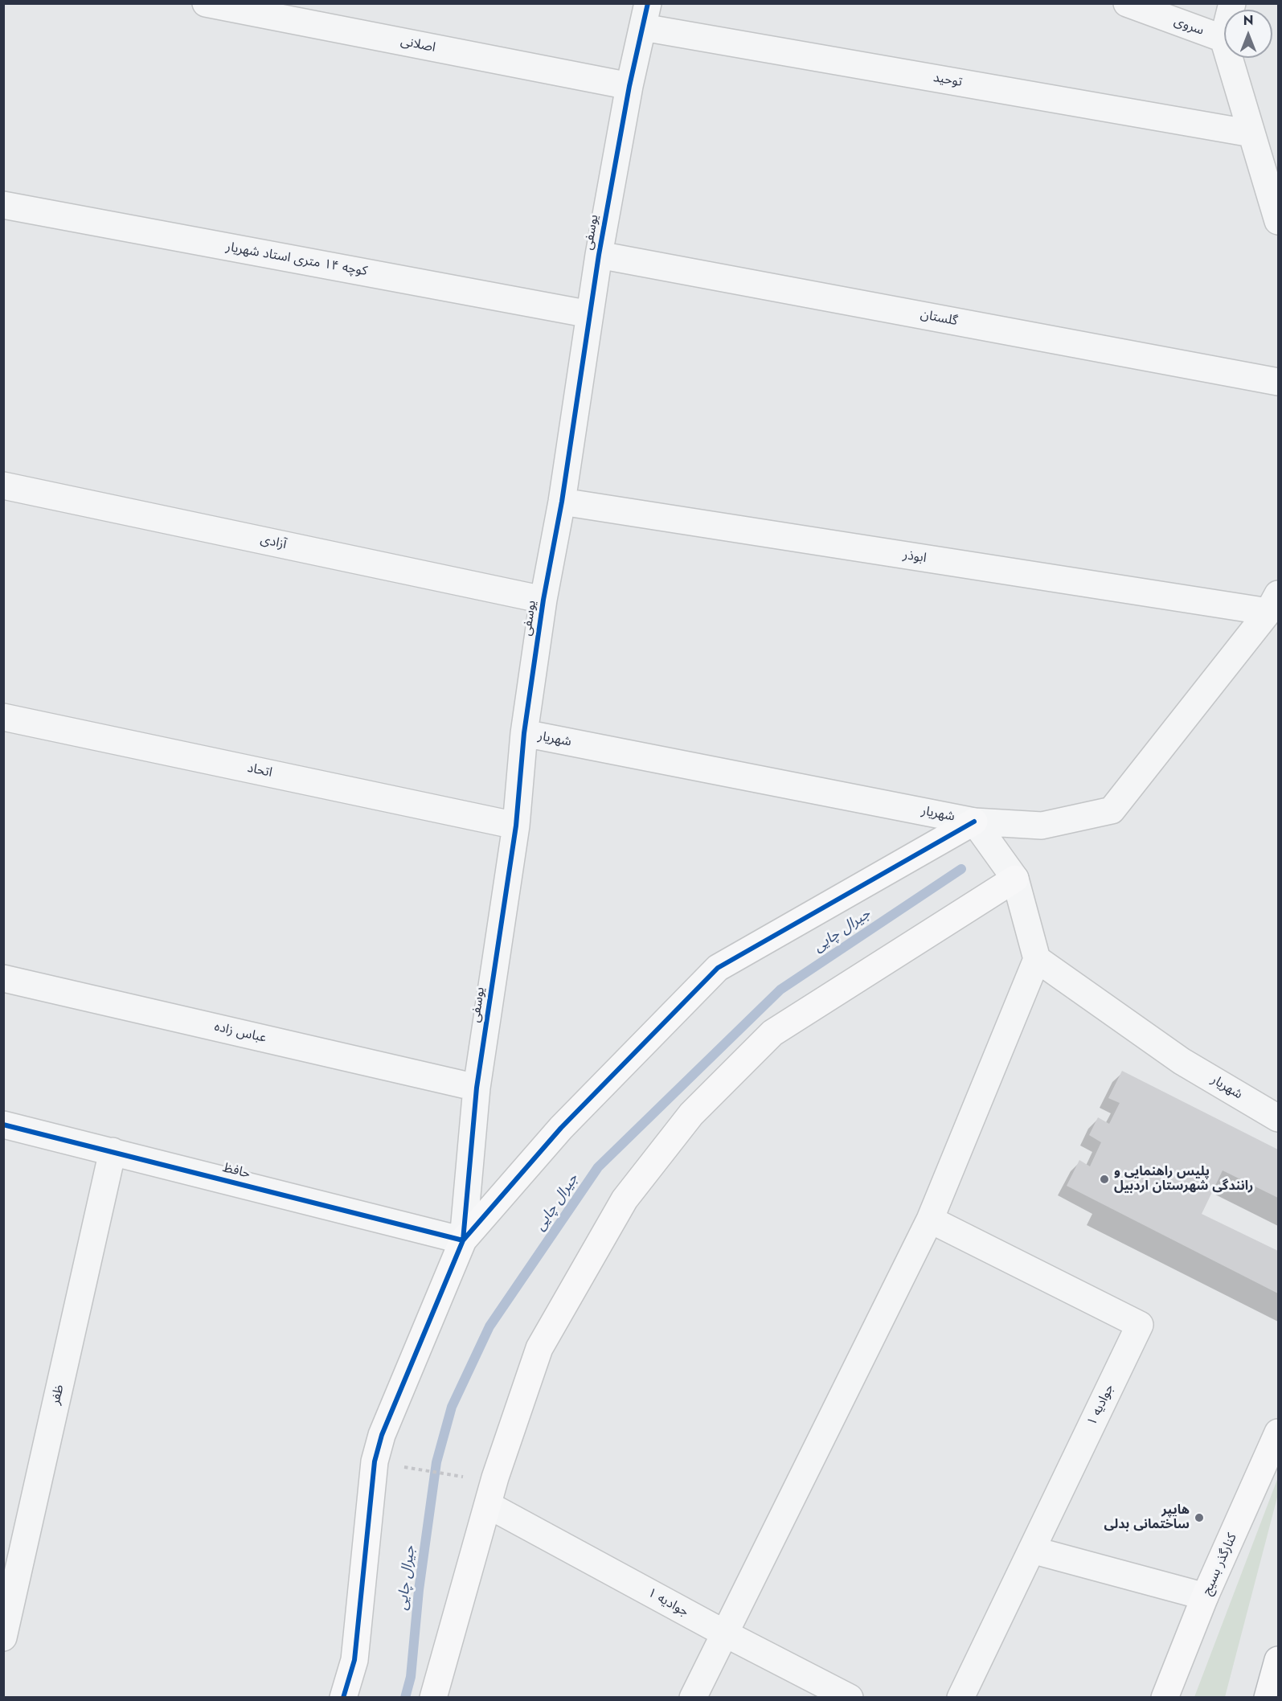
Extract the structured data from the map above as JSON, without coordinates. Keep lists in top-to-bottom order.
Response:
{
  "streets": {
    "main road": ["کنارگذر بسیج"],
    "street": [
      "سروی",
      "اصلانی",
      "توحید",
      "یوسفی",
      "کوچه ۱۴ متری استاد شهریار",
      "گلستان",
      "آزادی",
      "ابوذر",
      "شهریار",
      "اتحاد",
      "عباس زاده",
      "حافظ",
      "ظفر",
      "جوادیه ۱"
    ]
  },
  "crossings": [
    ["اصلانی", "یوسفی"],
    ["توحید", "یوسفی"],
    ["یوسفی", "کوچه ۱۴ متری استاد شهریار"],
    ["یوسفی", "گلستان"],
    ["یوسفی", "آزادی"],
    ["یوسفی", "ابوذر"],
    ["یوسفی", "شهریار"],
    ["یوسفی", "اتحاد"],
    ["یوسفی", "عباس زاده"],
    ["یوسفی", "حافظ"],
    ["ابوذر", "شهریار"],
    ["حافظ", "ظفر"]
  ],
  "water": ["جیرال چایی"],
  "places": ["پلیس راهنمایی و رانندگی شهرستان اردبیل", "هایپر ساختمانی بدلی"],
  "north": "top"
}
